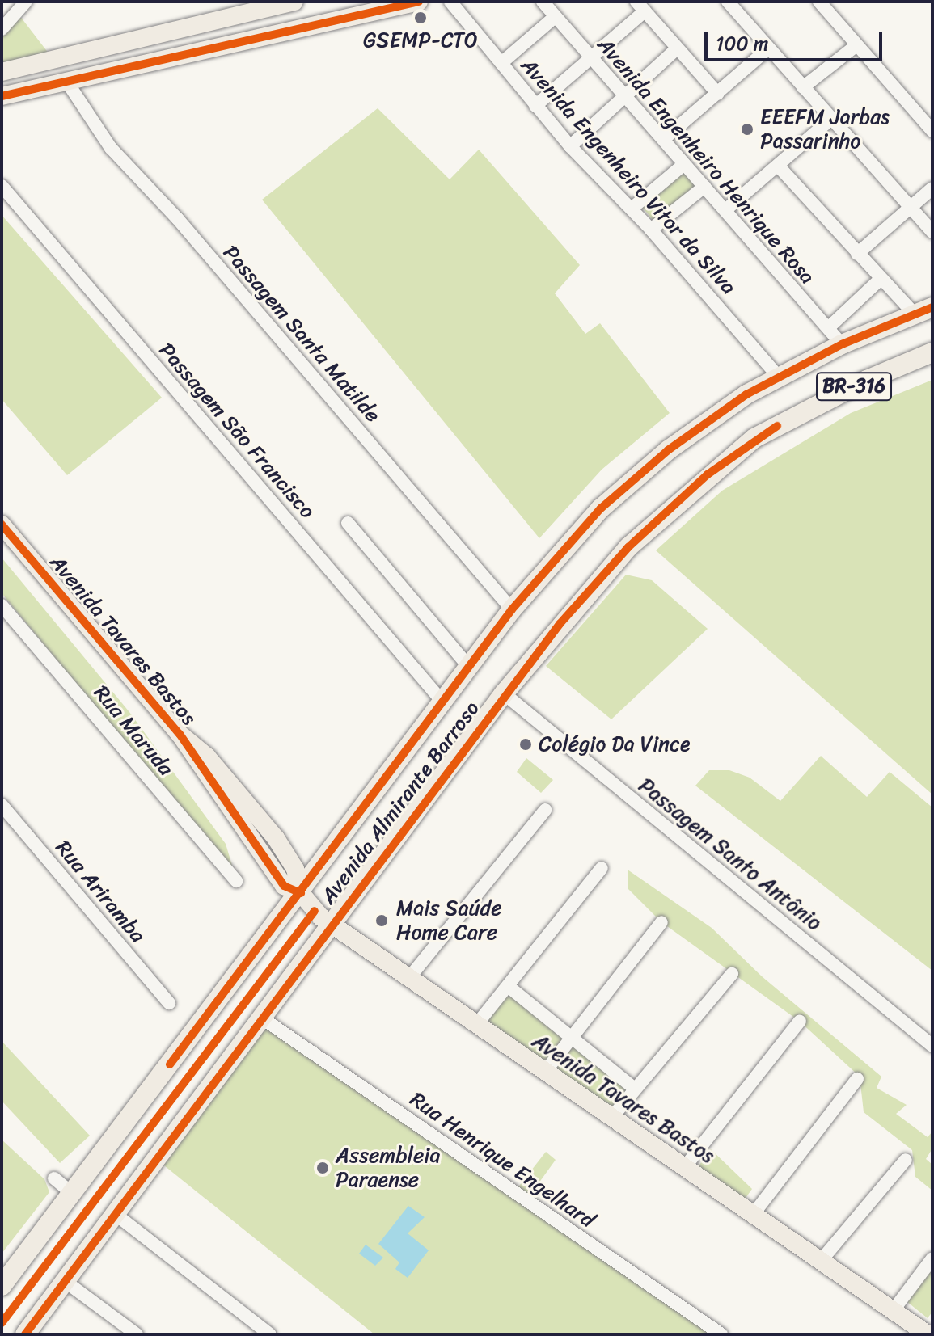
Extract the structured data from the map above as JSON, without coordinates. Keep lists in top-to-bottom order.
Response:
{
  "streets": {
    "highway": ["BR-316", "Avenida Almirante Barroso"],
    "main road": ["Avenida Tavares Bastos"],
    "street": [
      "Avenida Engenheiro Henrique Rosa",
      "Avenida Engenheiro Vitor da Silva",
      "Passagem Santa Matilde",
      "Passagem São Francisco",
      "Rua Maruda",
      "Passagem Santo Antônio",
      "Rua Ariramba",
      "Rua Henrique Engelhard"
    ]
  },
  "crossings": [
    ["Avenida Engenheiro Henrique Rosa", "Avenida Almirante Barroso"],
    ["Avenida Engenheiro Vitor da Silva", "Avenida Almirante Barroso"],
    ["Passagem Santa Matilde", "Avenida Almirante Barroso"],
    ["Passagem São Francisco", "Avenida Almirante Barroso"],
    ["Avenida Tavares Bastos", "Avenida Almirante Barroso"],
    ["Avenida Almirante Barroso", "Passagem Santo Antônio"],
    ["Avenida Almirante Barroso", "Rua Henrique Engelhard"]
  ],
  "places": [
    "GSEMP-CTO",
    "EEEFM Jarbas Passarinho",
    "Colégio Da Vince",
    "Mais Saúde Home Care",
    "Assembleia Paraense"
  ],
  "scale_bar": "100 m"
}
